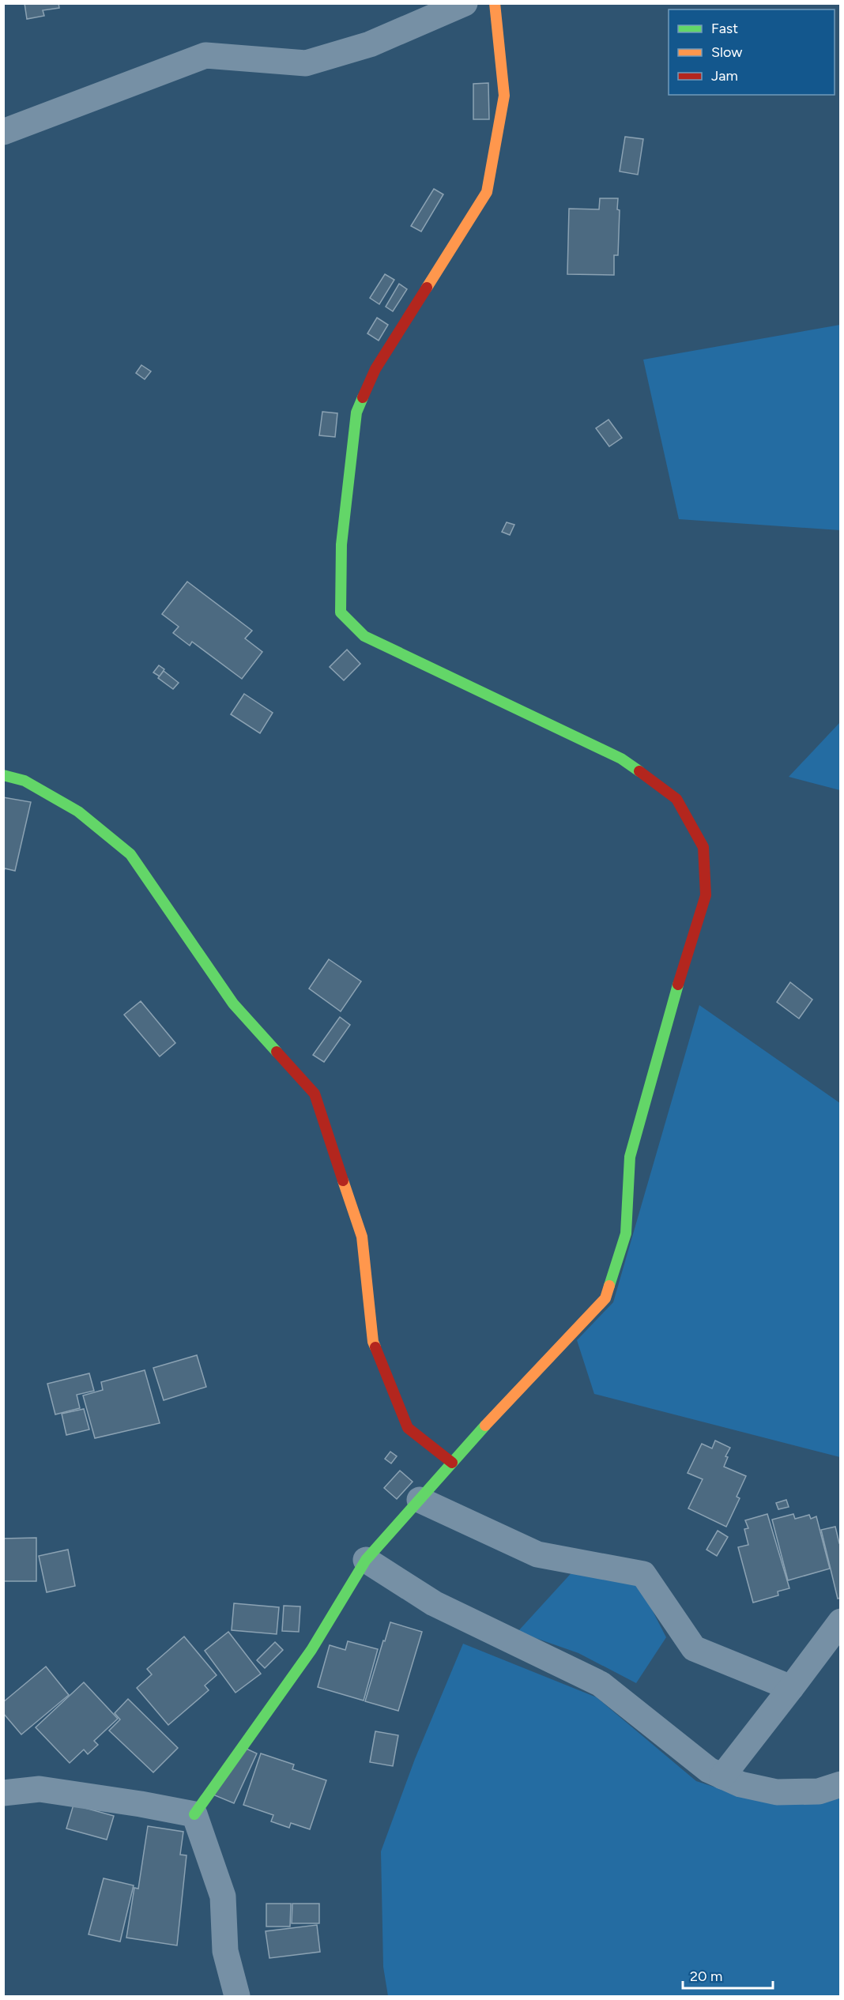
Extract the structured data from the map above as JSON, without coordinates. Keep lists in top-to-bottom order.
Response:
{
  "legend": ["Fast", "Slow", "Jam"],
  "scale_bar": "20 m"
}
